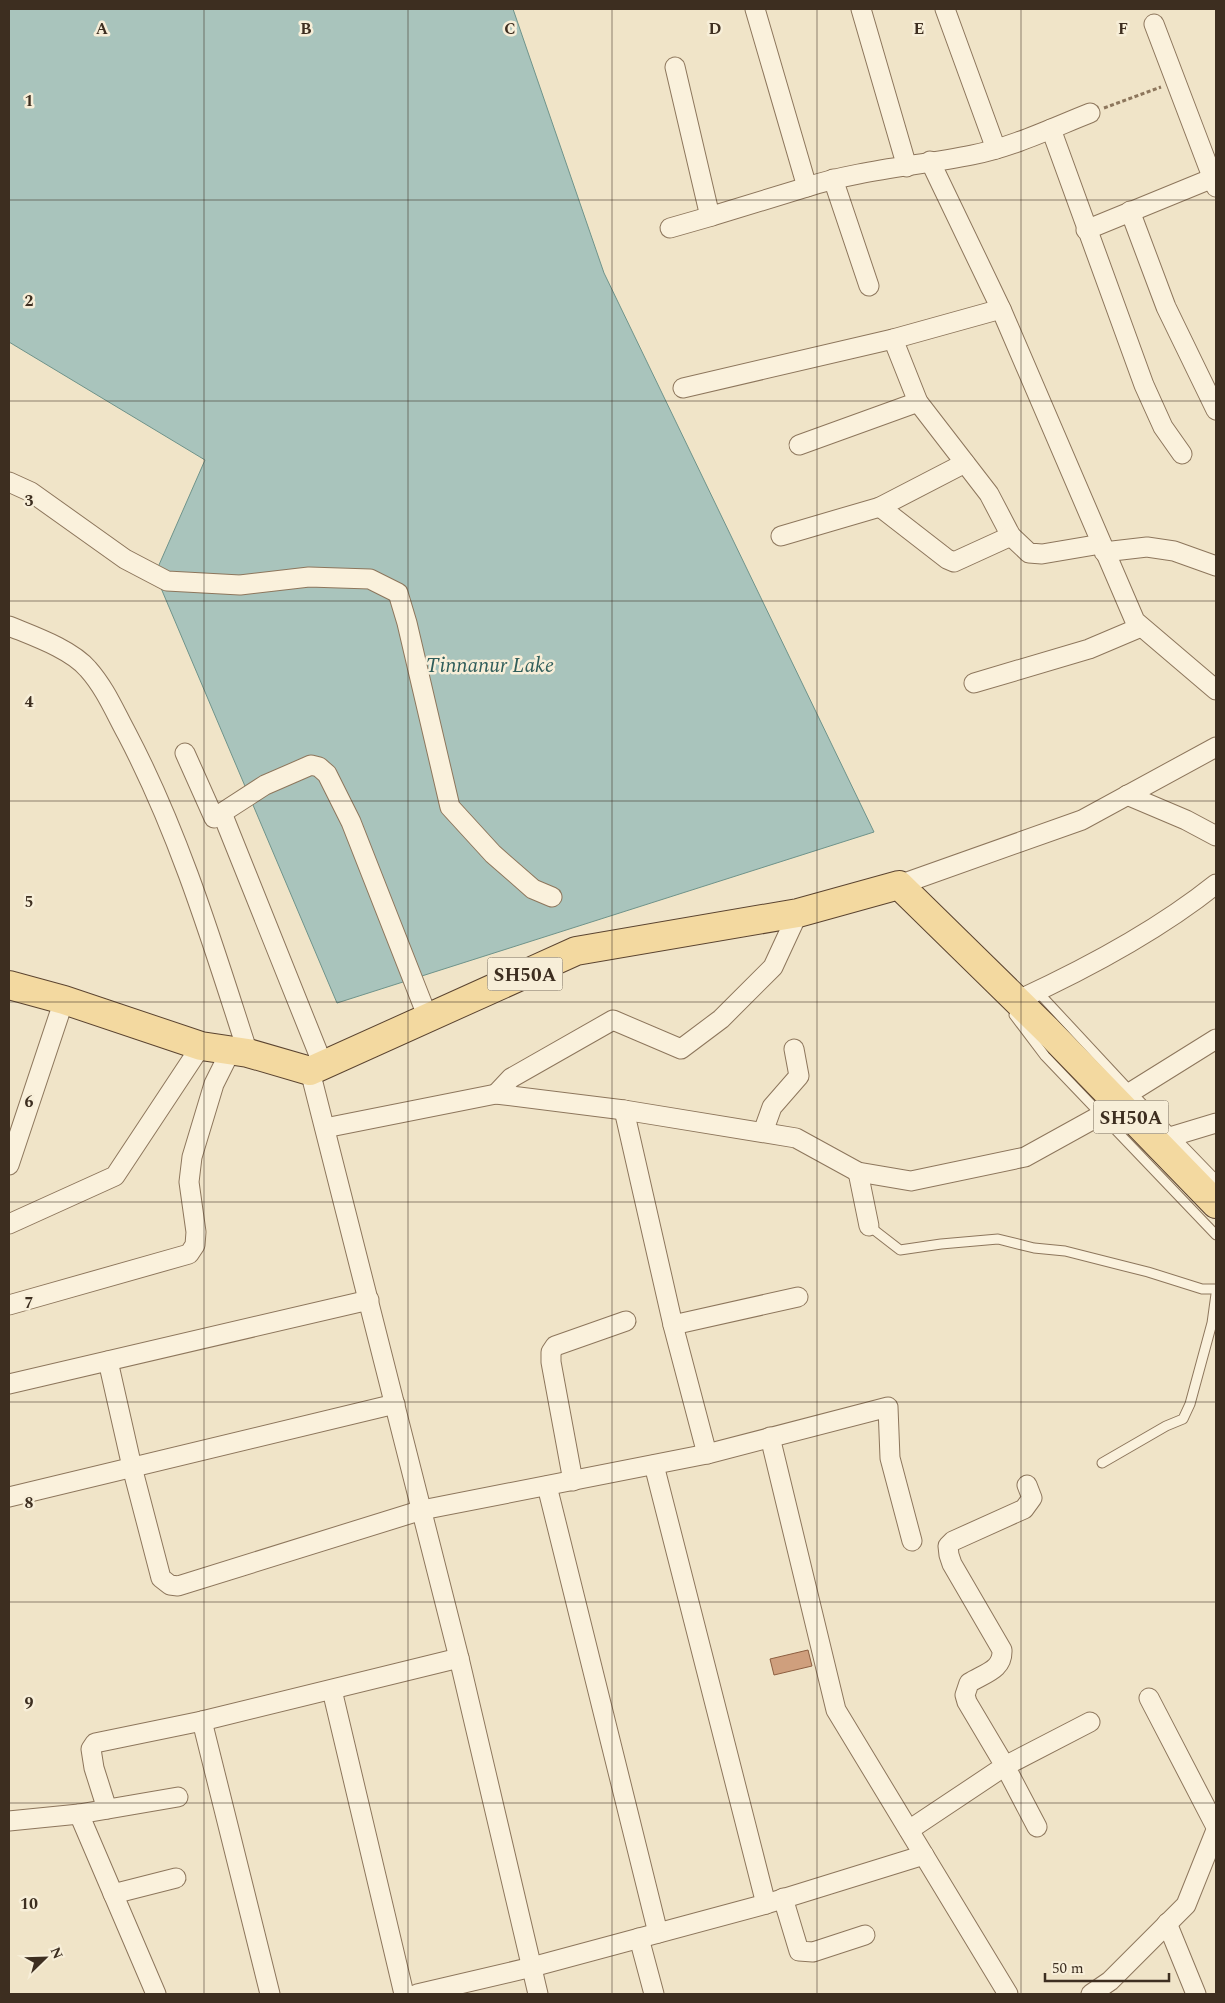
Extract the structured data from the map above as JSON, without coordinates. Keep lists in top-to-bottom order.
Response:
{
  "streets": {
    "main road": ["SH50A"]
  },
  "water": ["Tinnanur Lake"],
  "scale_bar": "50 m",
  "north": "top right",
  "grid": {
    "columns": [
      "A",
      "B",
      "C",
      "D",
      "E",
      "F"
    ],
    "rows": [
      "1",
      "2",
      "3",
      "4",
      "5",
      "6",
      "7",
      "8",
      "9",
      "10"
    ]
  }
}
